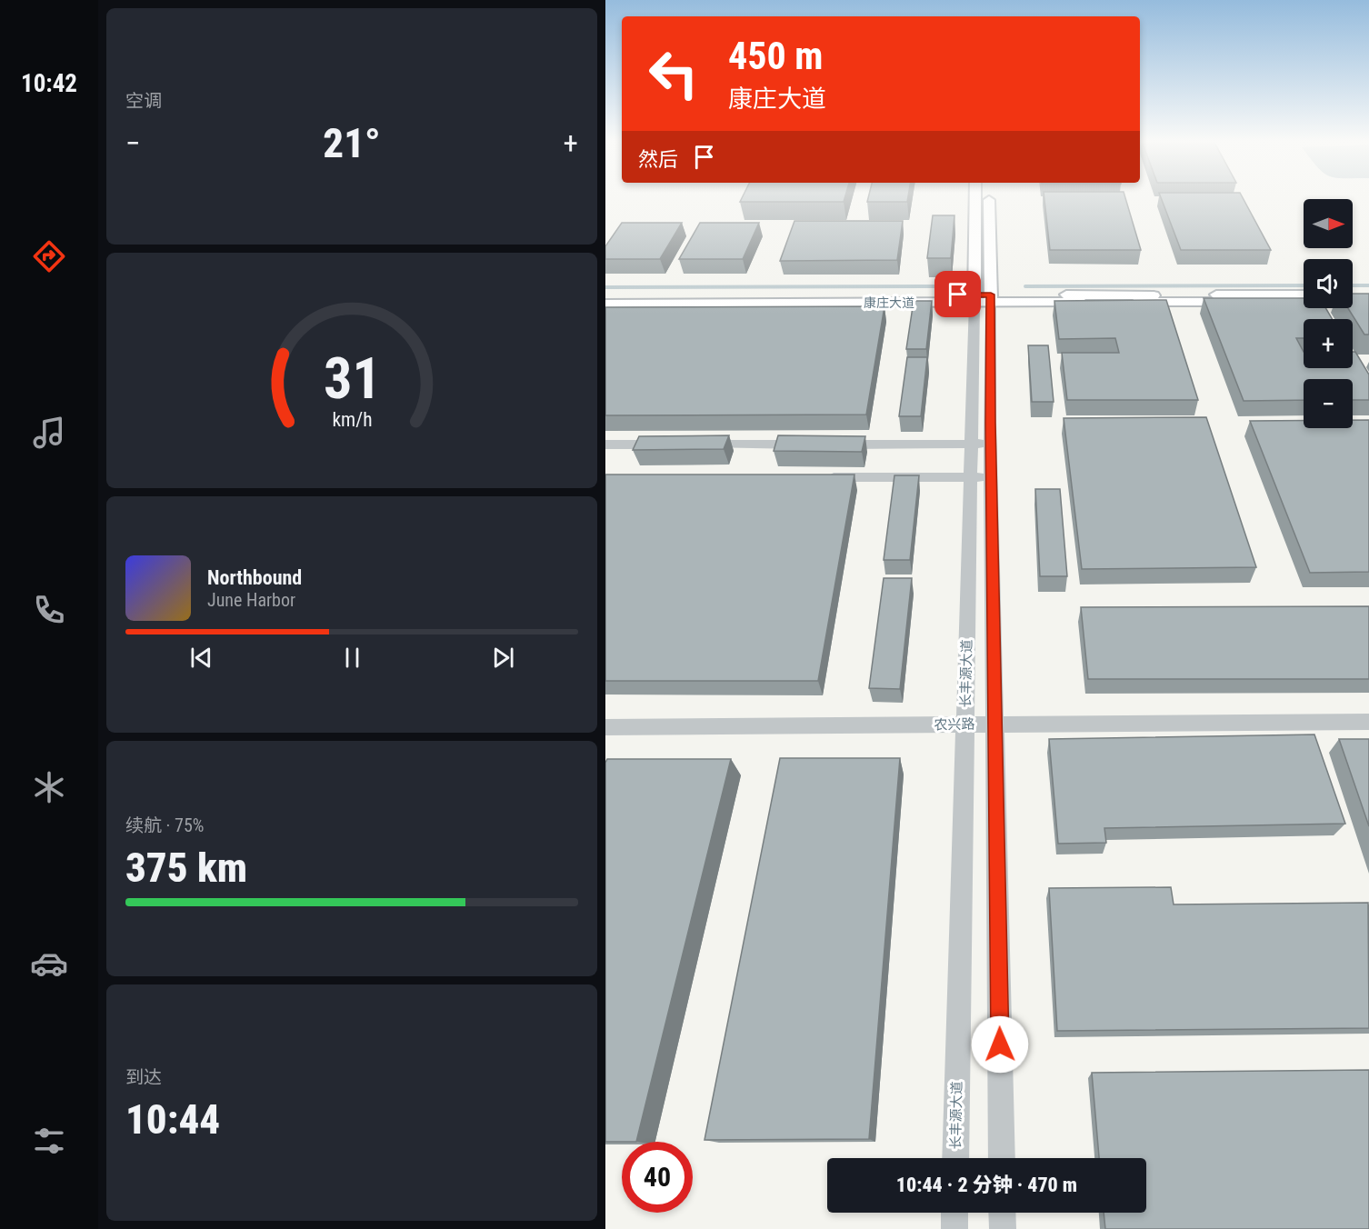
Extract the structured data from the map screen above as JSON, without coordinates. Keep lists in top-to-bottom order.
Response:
{
  "streets": {
    "main road": ["康庄大道", "长丰源大道"],
    "street": ["农兴路"]
  },
  "crossings": [
    ["康庄大道", "长丰源大道"],
    ["长丰源大道", "农兴路"]
  ],
  "north": "right",
  "page": {
    "tabs": "10:42",
    "tile": [
      "空调",
      ["续航 · 75%", "375 km"],
      ["到达", "10:44"]
    ],
    "turn": ["450 m", "康庄大道"],
    "heat": ["−", "21°", "+"],
    "then": "然后",
    "map_buttons": ["+", "−"],
    "song": ["Northbound", "June Harbor"],
    "limit": "40",
    "trip": "10:44 · 2 分钟 · 470 m",
    "gauge": ["31", "km/h"]
  }
}
